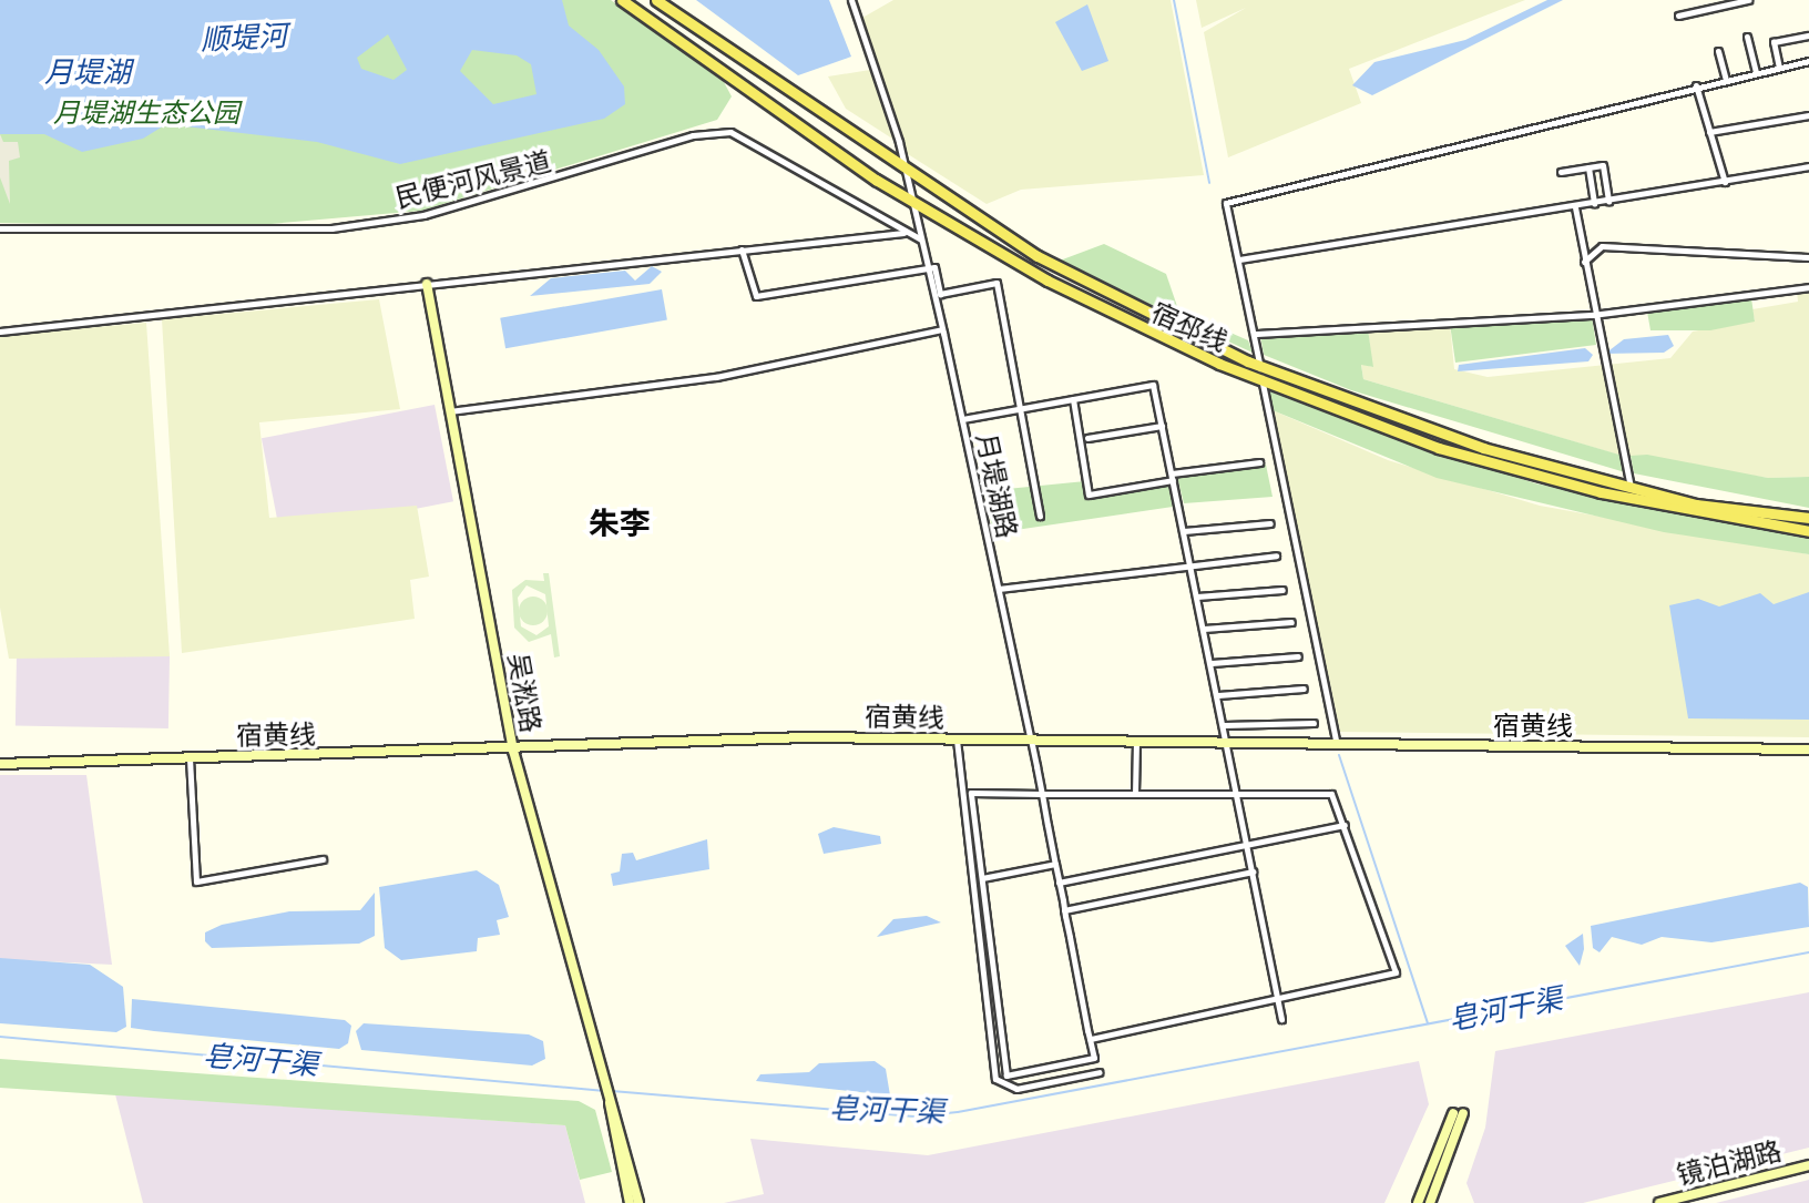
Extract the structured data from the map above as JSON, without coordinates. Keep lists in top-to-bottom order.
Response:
{
  "streets": {
    "main road": [
      "宿邳线",
      "吴淞路",
      "宿黄线",
      "镜泊湖路"
    ],
    "street": ["民便河风景道", "月堤湖路"]
  },
  "crossings": [
    ["民便河风景道", "月堤湖路"],
    ["宿邳线", "月堤湖路"],
    ["月堤湖路", "宿黄线"],
    ["吴淞路", "宿黄线"]
  ],
  "districts": ["朱李"],
  "water": ["顺堤河", "月堤湖", "皂河干渠"],
  "parks": ["月堤湖生态公园"]
}
